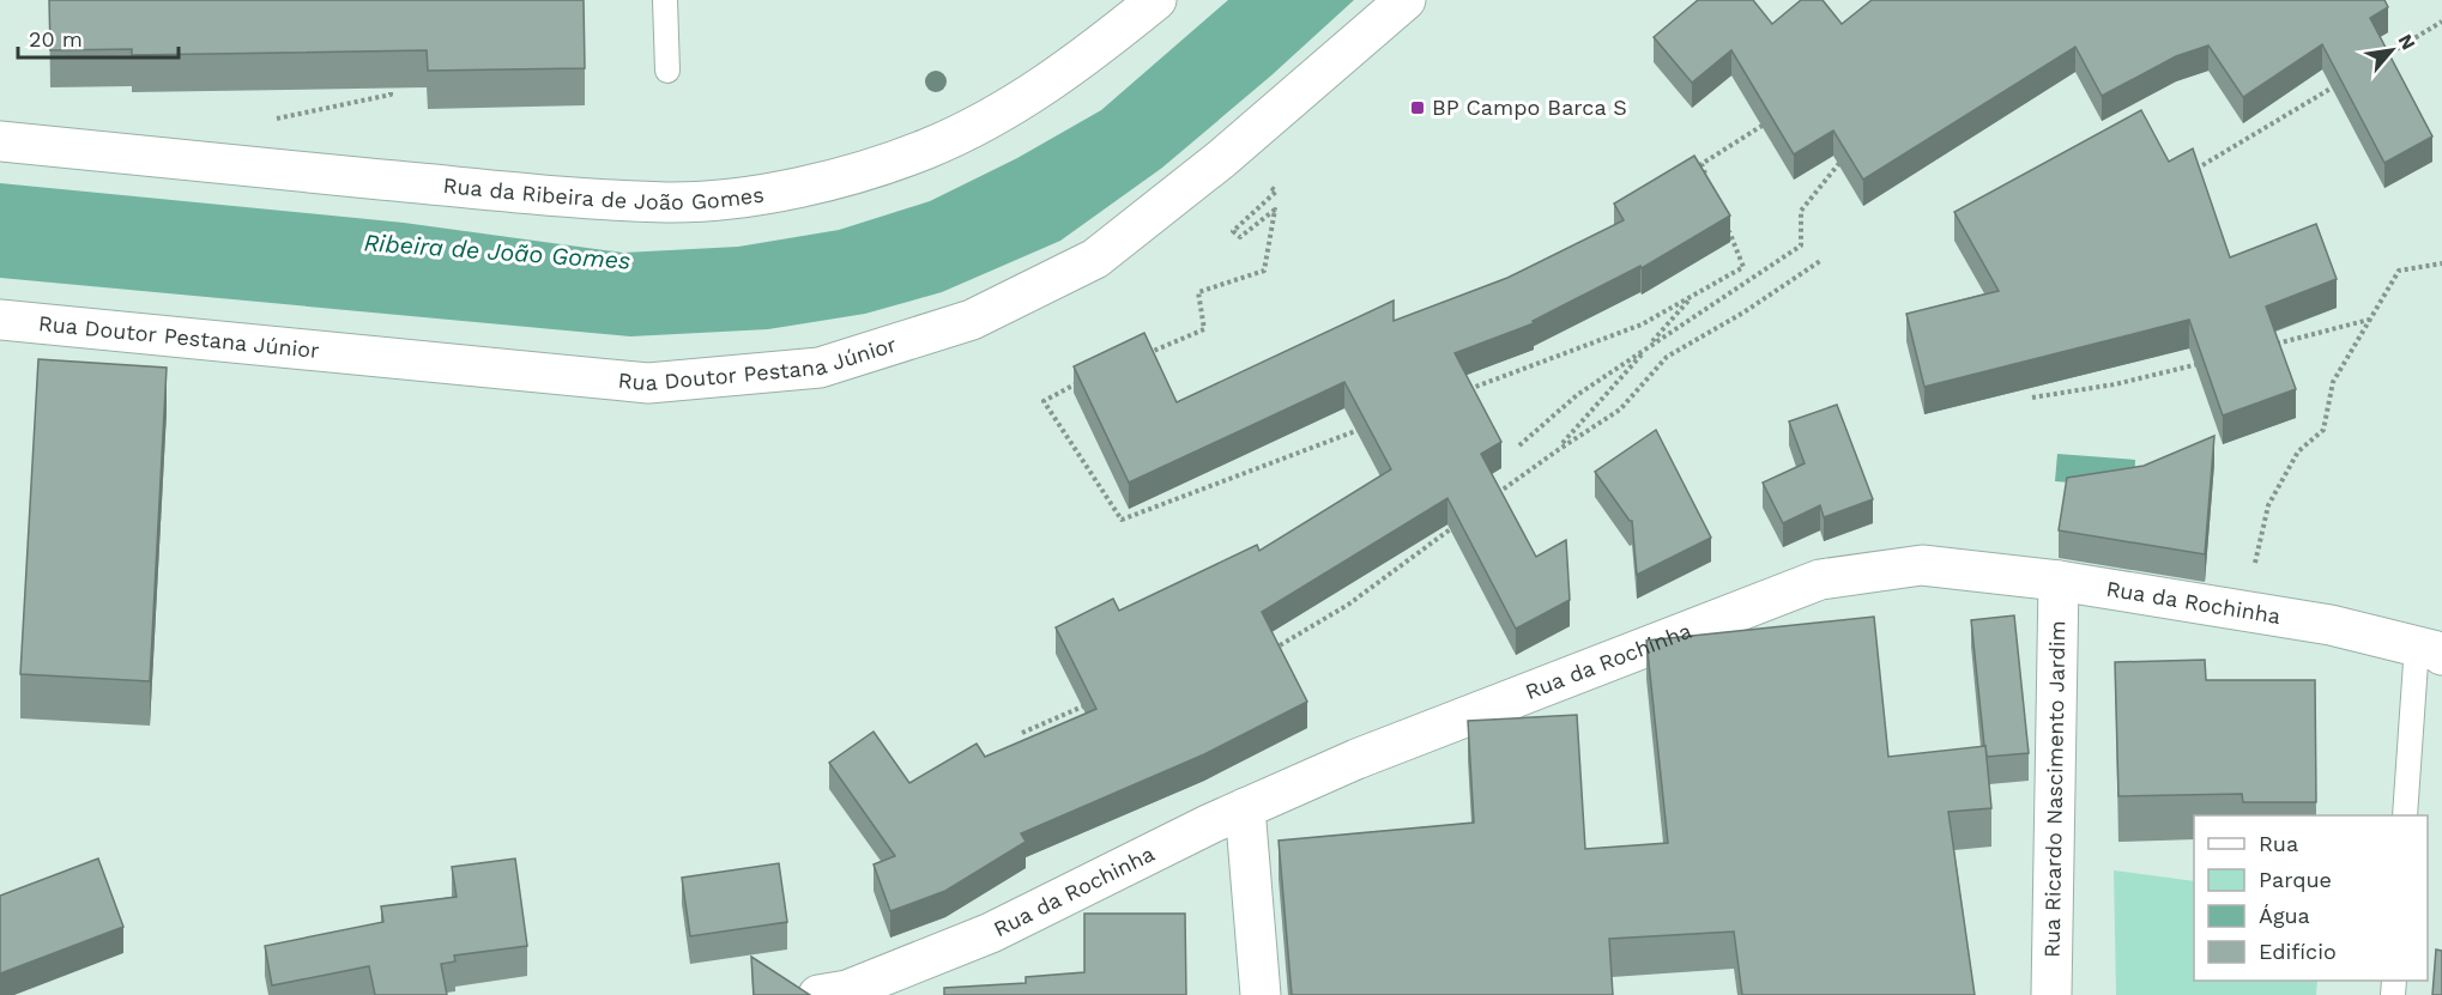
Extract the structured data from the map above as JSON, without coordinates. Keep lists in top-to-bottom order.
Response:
{
  "streets": {
    "main road": [
      "Rua da Ribeira de João Gomes",
      "Rua Doutor Pestana Júnior",
      "Rua da Rochinha",
      "Rua Ricardo Nascimento Jardim"
    ]
  },
  "crossings": [
    ["Rua da Rochinha", "Rua Ricardo Nascimento Jardim"]
  ],
  "water": ["Ribeira de João Gomes"],
  "places": {
    "transit": ["BP Campo Barca S"]
  },
  "legend": [
    "Rua",
    "Parque",
    "Água",
    "Edifício"
  ],
  "scale_bar": "20 m",
  "north": "top right"
}
